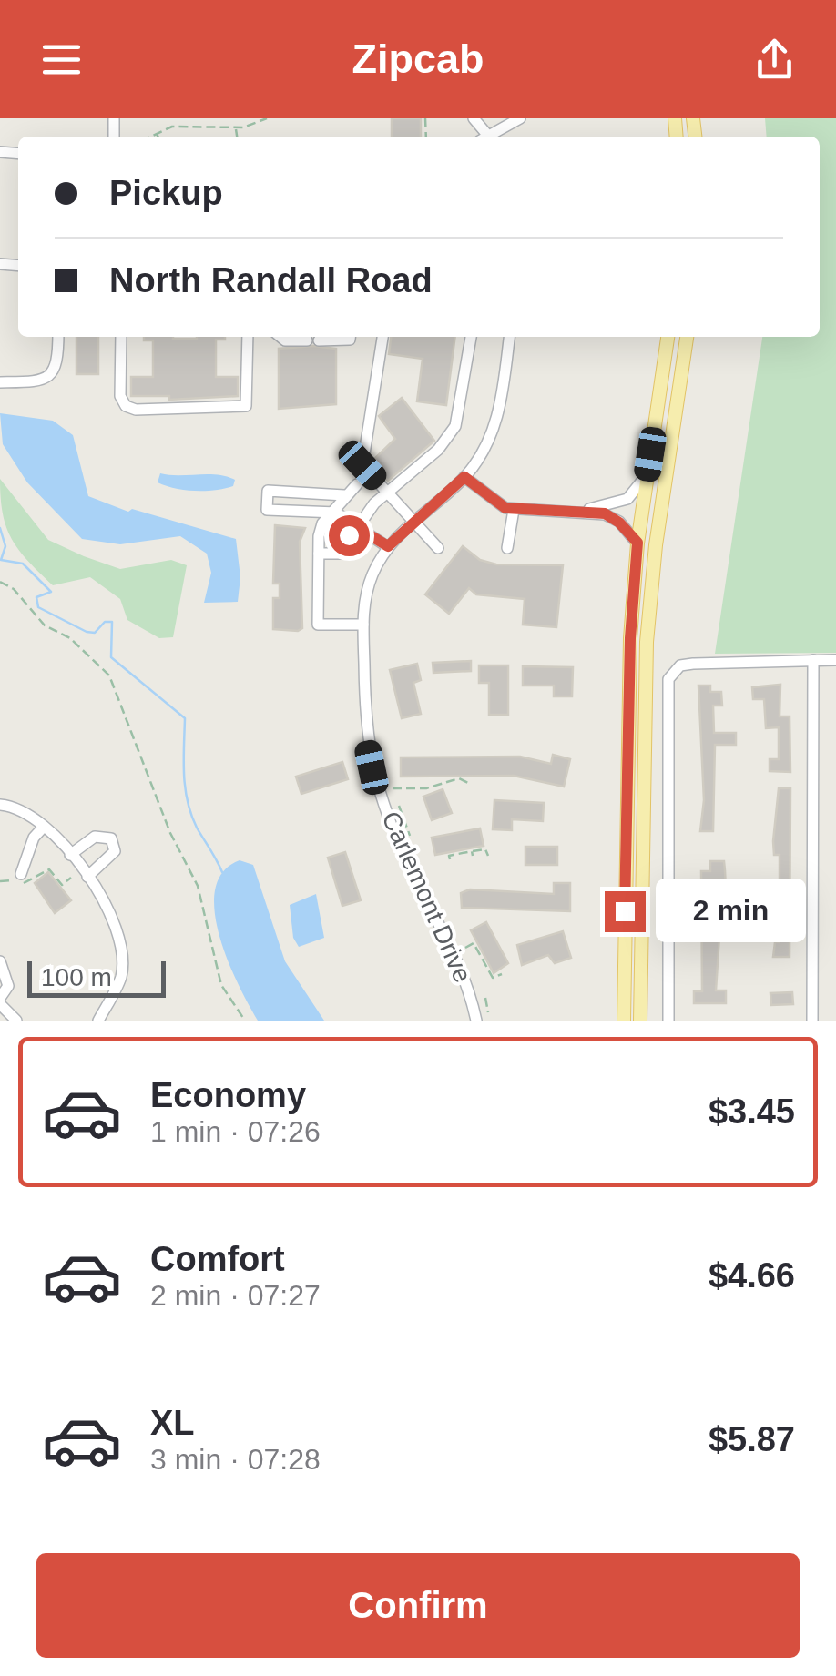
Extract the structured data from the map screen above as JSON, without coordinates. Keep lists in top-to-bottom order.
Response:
{
  "streets": {
    "street": ["Carlemont Drive"]
  },
  "scale_bar": "100 m",
  "page": {
    "header": "Zipcab",
    "banner": ["Pickup", "North Randall Road"],
    "bubble": "2 min",
    "scale": "100 m",
    "list": [
      {
        "name": "Economy",
        "note": "1 min · 07:26",
        "value": "$3.45"
      },
      {
        "name": "Comfort",
        "note": "2 min · 07:27",
        "value": "$4.66"
      },
      {
        "name": "XL",
        "note": "3 min · 07:28",
        "value": "$5.87"
      }
    ],
    "buttons": "Confirm"
  }
}
